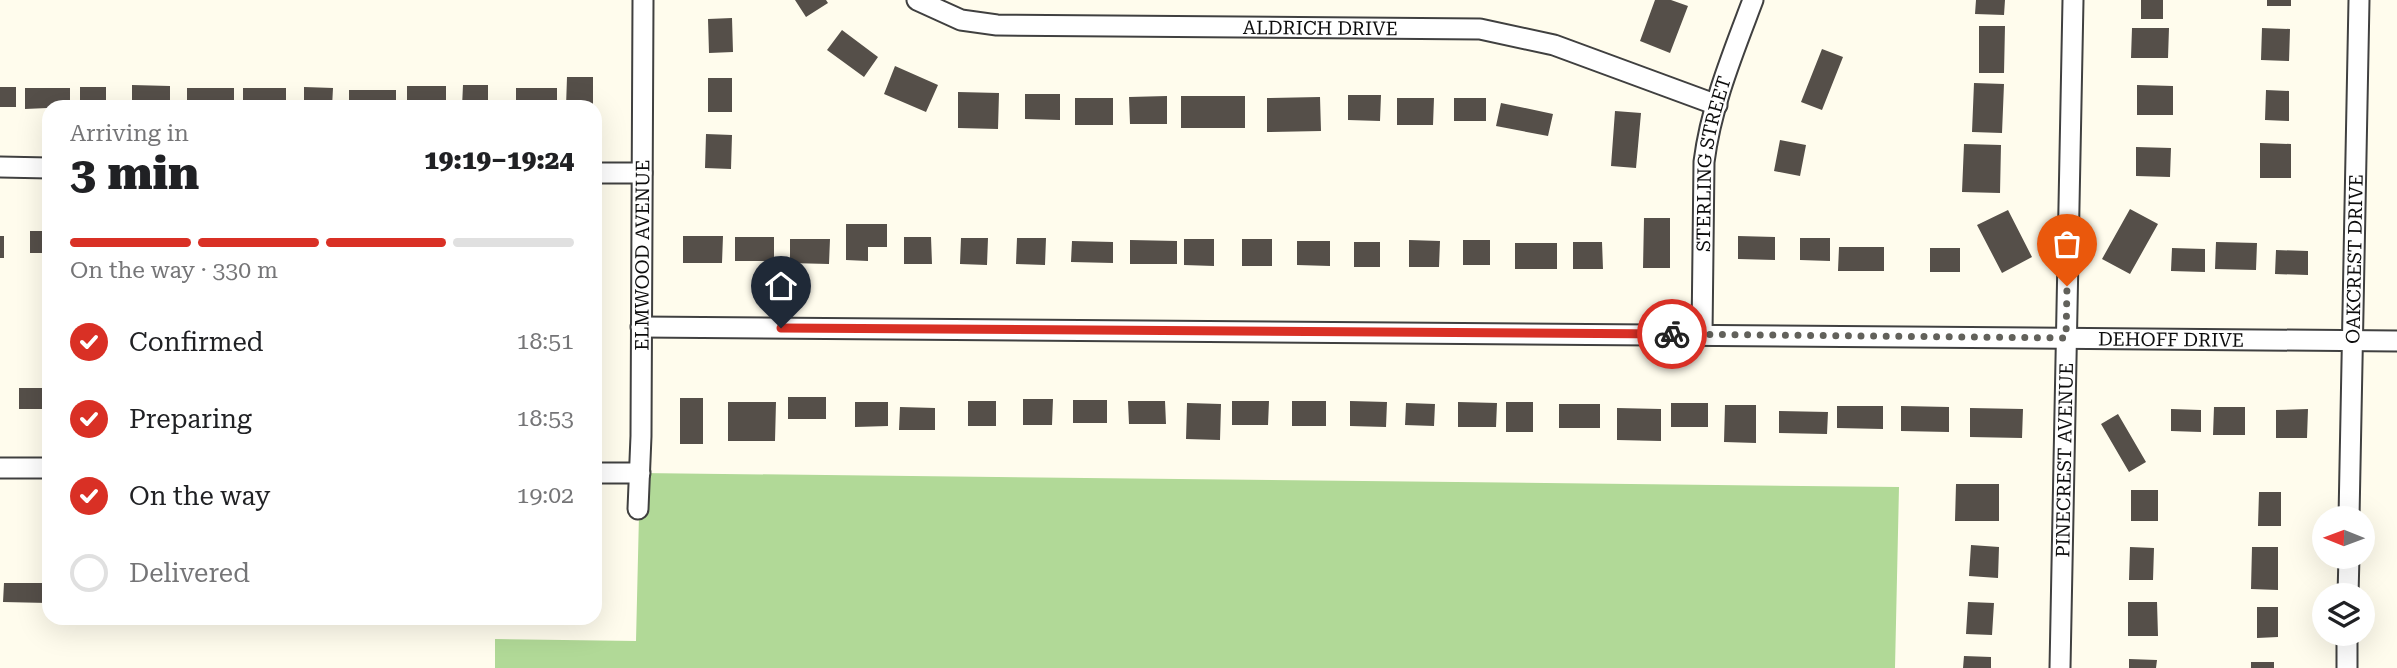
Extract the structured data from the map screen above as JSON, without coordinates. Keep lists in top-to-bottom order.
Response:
{
  "streets": {
    "street": [
      "ALDRICH DRIVE",
      "STERLING STREET",
      "ELMWOOD AVENUE",
      "OAKCREST DRIVE",
      "DEHOFF DRIVE",
      "PINECREST AVENUE"
    ]
  },
  "crossings": [
    ["ALDRICH DRIVE", "STERLING STREET"],
    ["STERLING STREET", "DEHOFF DRIVE"],
    ["ELMWOOD AVENUE", "DEHOFF DRIVE"],
    ["OAKCREST DRIVE", "DEHOFF DRIVE"],
    ["DEHOFF DRIVE", "PINECREST AVENUE"]
  ],
  "north": "left",
  "page": {
    "heading": ["3 min", "Arriving in", "19:19–19:24"],
    "bar": "On the way · 330 m",
    "list": [
      ["Confirmed", "18:51"],
      ["Preparing", "18:53"],
      ["On the way", "19:02"],
      "Delivered"
    ]
  }
}
